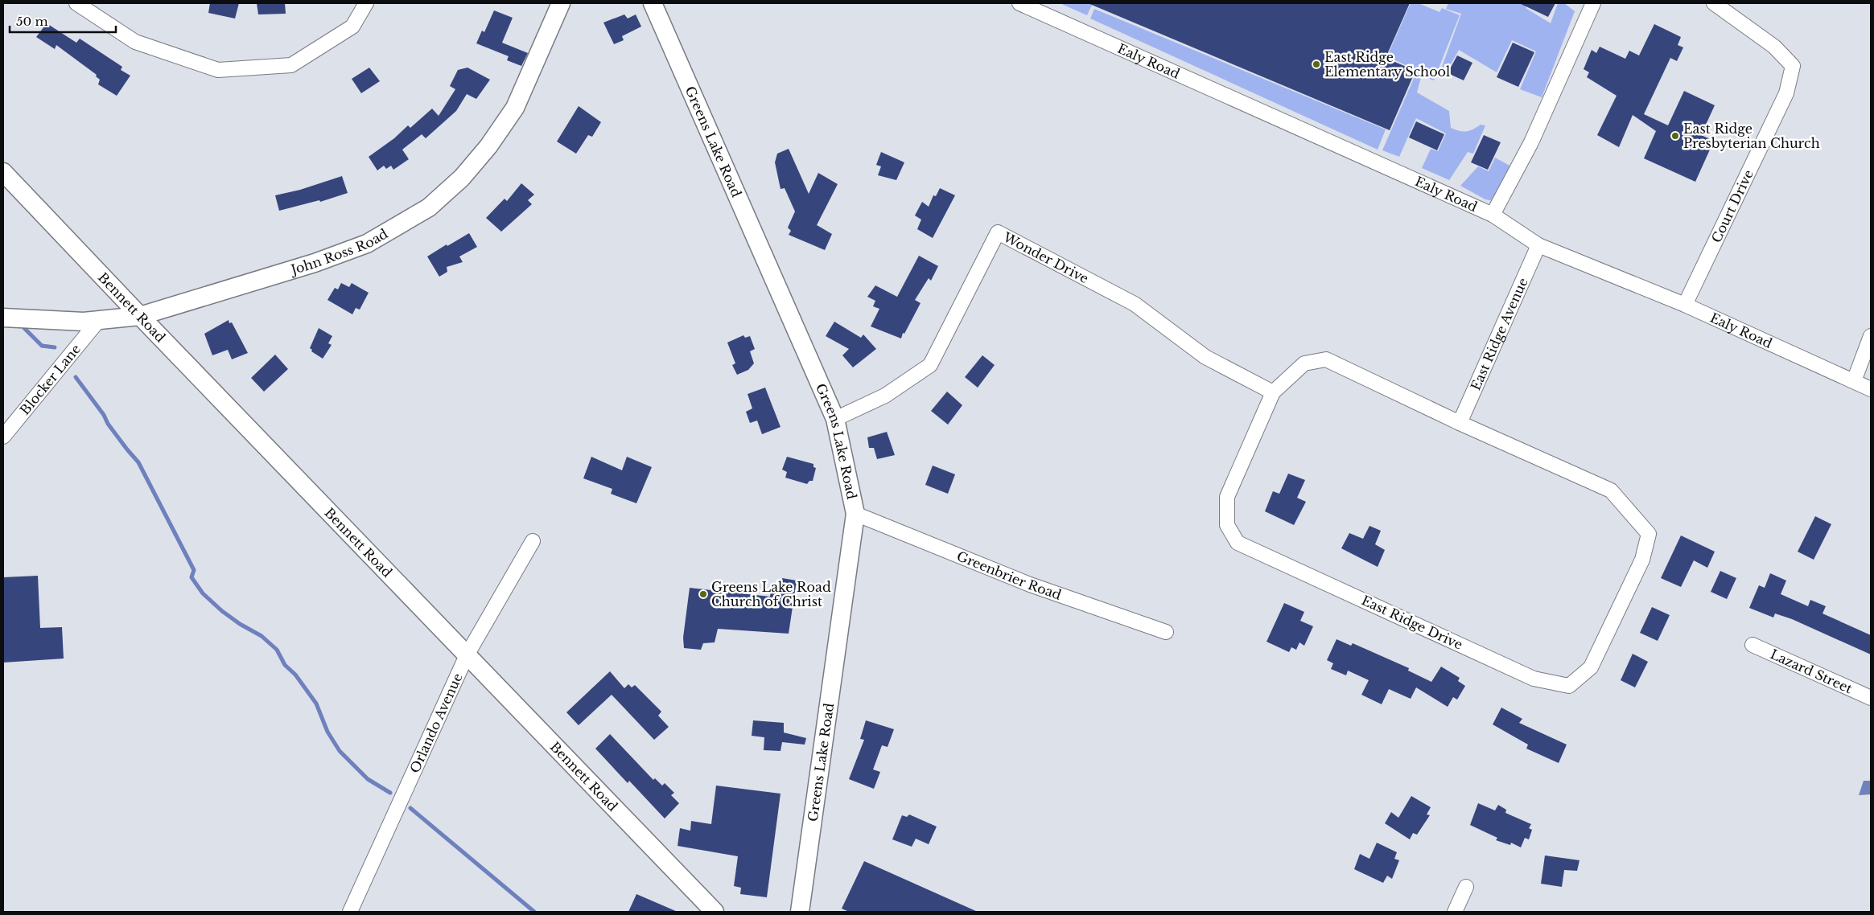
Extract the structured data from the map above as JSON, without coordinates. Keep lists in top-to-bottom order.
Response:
{
  "streets": {
    "street": [
      "Ealy Road",
      "Greens Lake Road",
      "Court Drive",
      "John Ross Road",
      "Wonder Drive",
      "Bennett Road",
      "East Ridge Avenue",
      "Blocker Lane",
      "Greenbrier Road",
      "East Ridge Drive",
      "Lazard Street",
      "Orlando Avenue"
    ]
  },
  "crossings": [
    ["Ealy Road", "Court Drive"],
    ["Ealy Road", "East Ridge Avenue"],
    ["Greens Lake Road", "Wonder Drive"],
    ["Greens Lake Road", "Greenbrier Road"],
    ["John Ross Road", "Bennett Road"],
    ["John Ross Road", "Blocker Lane"],
    ["Wonder Drive", "East Ridge Drive"],
    ["Bennett Road", "Orlando Avenue"],
    ["East Ridge Avenue", "East Ridge Drive"]
  ],
  "places": ["East Ridge Elementary School", "East Ridge Presbyterian Church", "Greens Lake Road Church of Christ"],
  "scale_bar": "50 m"
}
